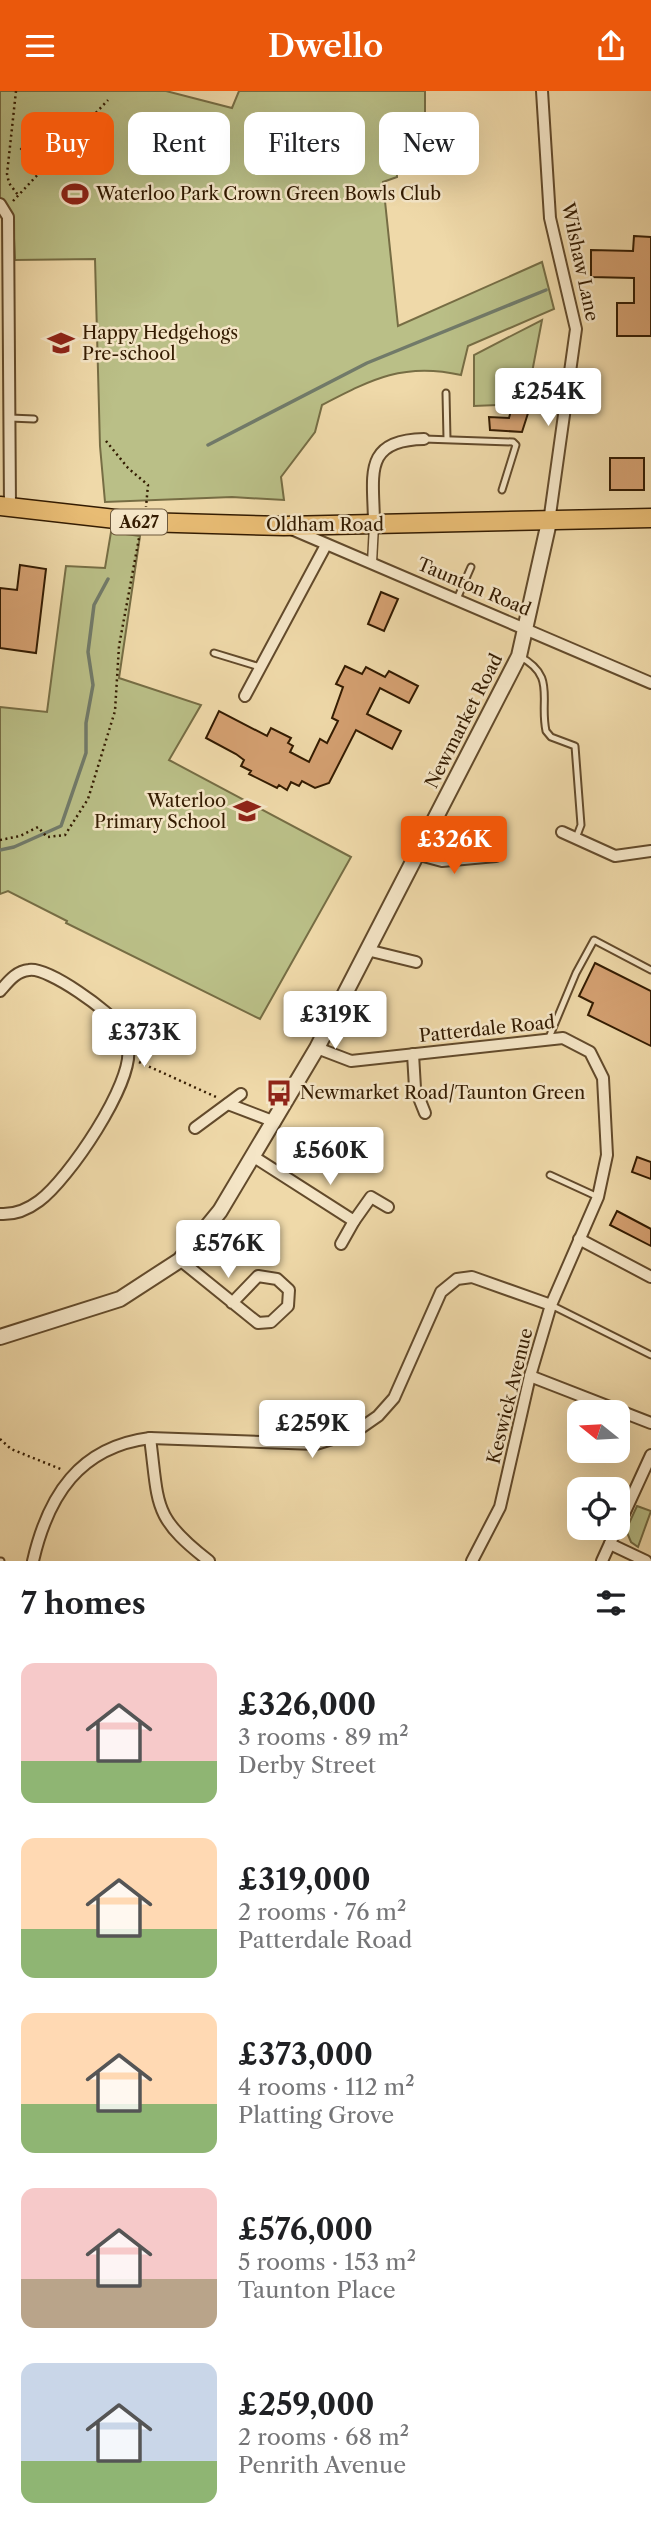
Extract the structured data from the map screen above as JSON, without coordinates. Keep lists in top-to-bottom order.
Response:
{
  "streets": {
    "highway": ["A627", "Oldham Road"],
    "street": [
      "Wilshaw Lane",
      "Taunton Road",
      "Newmarket Road",
      "Patterdale Road",
      "Keswick Avenue"
    ]
  },
  "crossings": [
    ["Wilshaw Lane", "Oldham Road"],
    ["Wilshaw Lane", "Newmarket Road"],
    ["Oldham Road", "Taunton Road"],
    ["Oldham Road", "Newmarket Road"],
    ["Taunton Road", "Newmarket Road"],
    ["Newmarket Road", "Patterdale Road"],
    ["Patterdale Road", "Keswick Avenue"]
  ],
  "places": {
    "sports": ["Waterloo Park Crown Green Bowls Club"],
    "school or university": ["Happy Hedgehogs Pre-school", "Waterloo Primary School"],
    "bus stop": ["Newmarket Road/Taunton Green"]
  },
  "north": "left",
  "page": {
    "header": "Dwello",
    "chip": [
      "Buy",
      "Rent",
      "Filters",
      "New"
    ],
    "price": [
      "£254K",
      "£326K",
      "£319K",
      "£373K",
      "£560K",
      "£576K",
      "£259K"
    ],
    "heading": "7 homes",
    "list": [
      {
        "name": "£326,000",
        "note": "3 rooms · 89 m² · Derby Street"
      },
      {
        "name": "£319,000",
        "note": "2 rooms · 76 m² · Patterdale Road"
      },
      {
        "name": "£373,000",
        "note": "4 rooms · 112 m² · Platting Grove"
      },
      {
        "name": "£576,000",
        "note": "5 rooms · 153 m² · Taunton Place"
      },
      {
        "name": "£259,000",
        "note": "2 rooms · 68 m² · Penrith Avenue"
      }
    ]
  }
}
